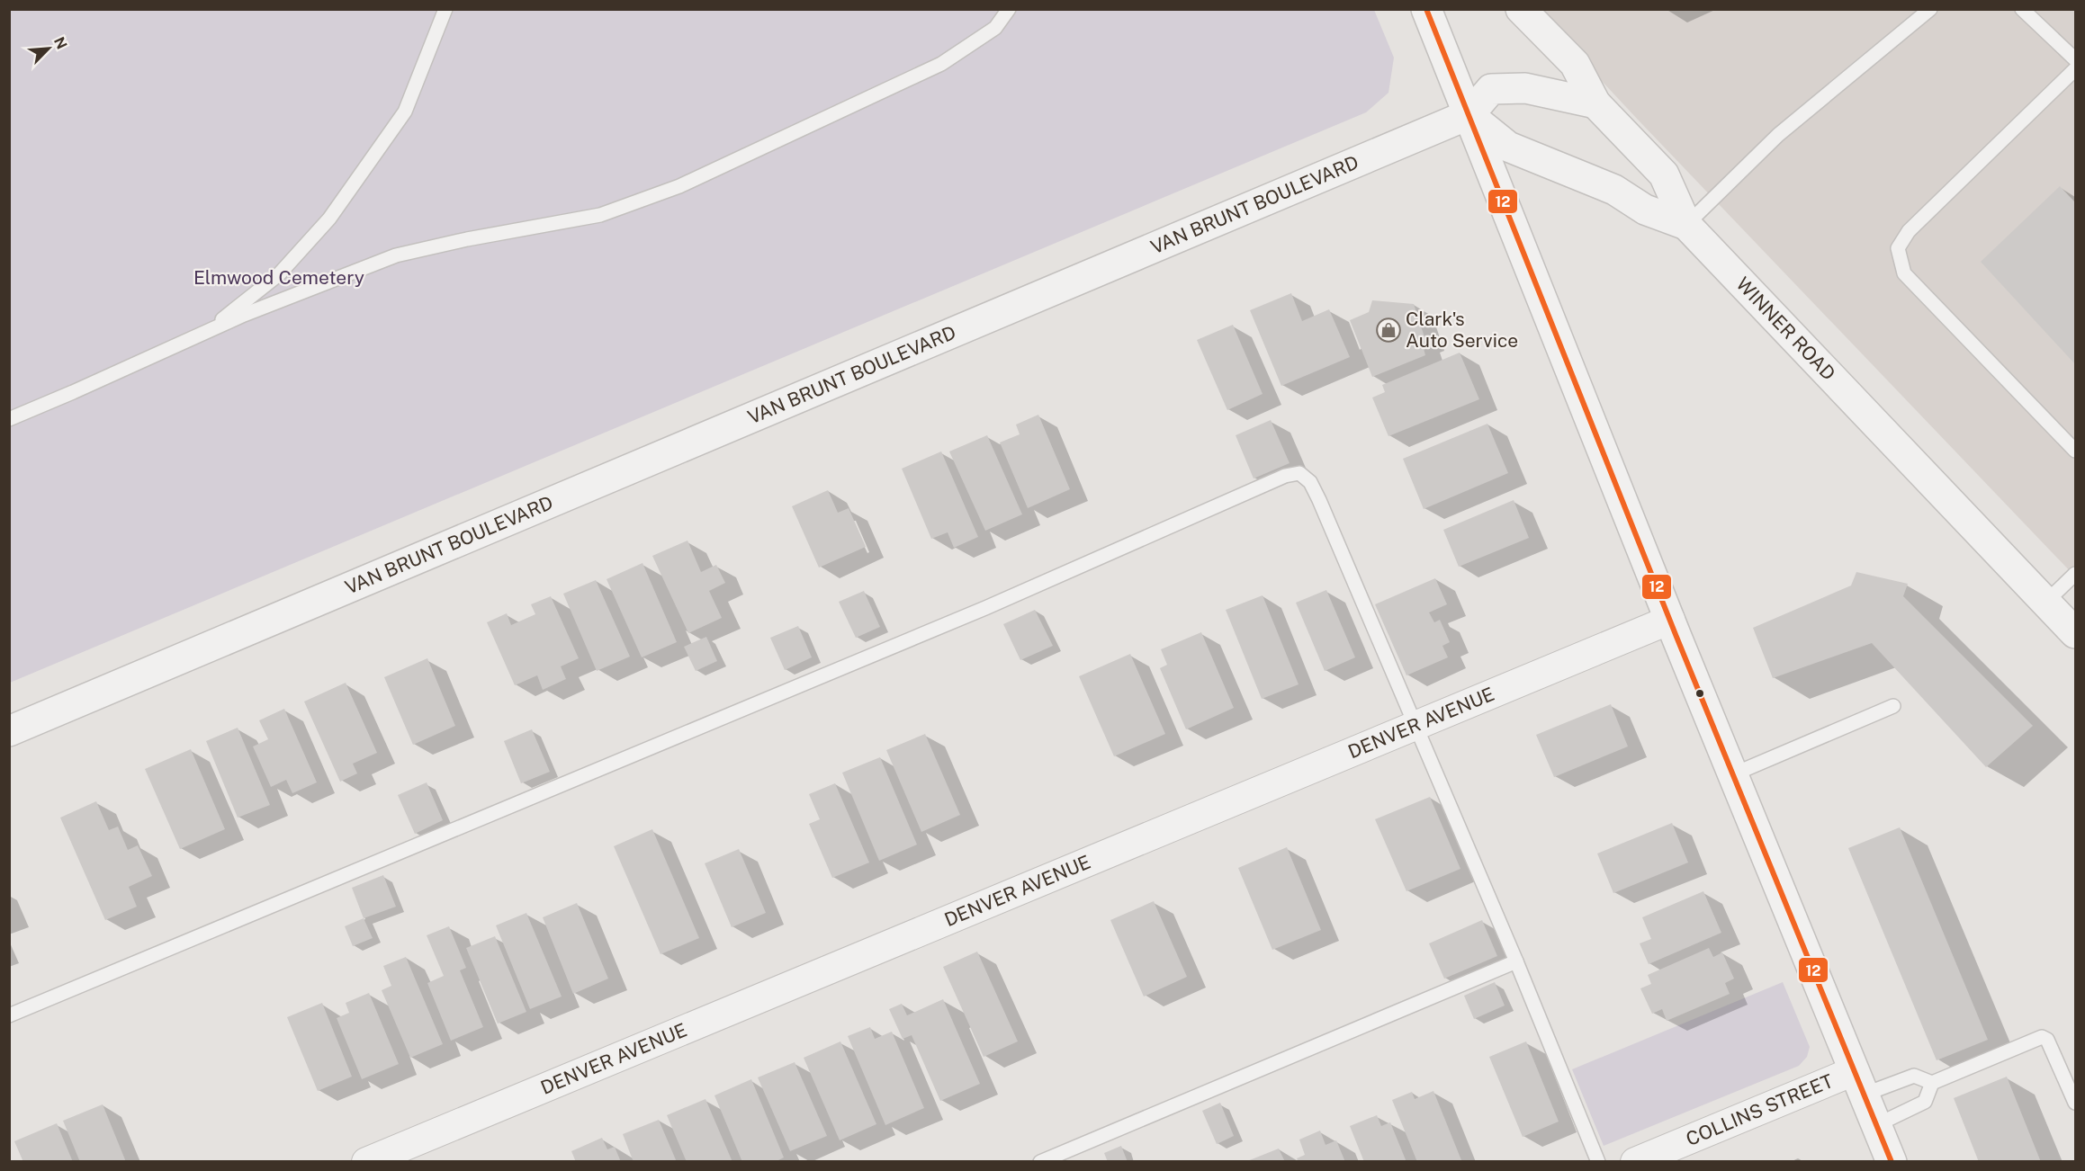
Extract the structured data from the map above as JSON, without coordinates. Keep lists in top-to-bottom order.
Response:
{
  "streets": {
    "street": [
      "VAN BRUNT BOULEVARD",
      "WINNER ROAD",
      "DENVER AVENUE",
      "COLLINS STREET"
    ]
  },
  "parks": ["Elmwood Cemetery"],
  "places": {
    "shop": ["Clark's Auto Service"]
  },
  "lines": ["transit line 12"],
  "north": "top right"
}
